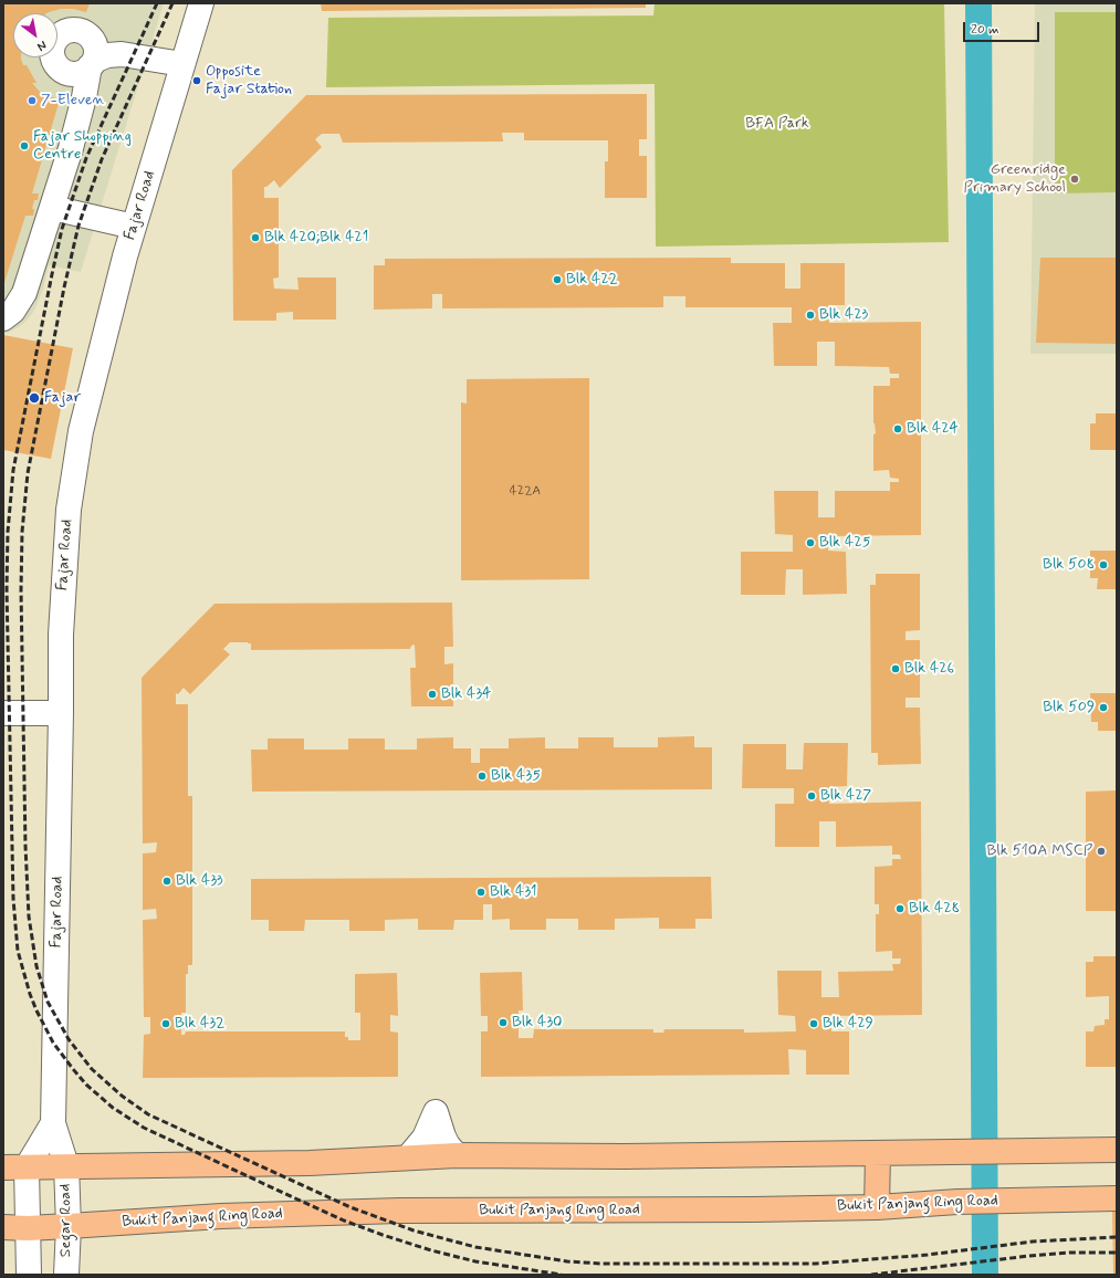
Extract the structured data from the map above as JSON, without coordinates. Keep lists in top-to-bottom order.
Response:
{
  "streets": {
    "main road": ["Bukit Panjang Ring Road"],
    "street": ["Fajar Road", "Segar Road"]
  },
  "crossings": [
    ["Fajar Road", "Segar Road"],
    ["Bukit Panjang Ring Road", "Segar Road"]
  ],
  "parks": ["BFA Park"],
  "places": [
    "Opposite Fajar Station",
    "7-Eleven",
    "Fajar Shopping Centre",
    "Greenridge Primary School",
    "Blk 420;Blk 421",
    "Blk 422",
    "Blk 423",
    "Fajar",
    "Blk 424",
    "Blk 425",
    "Blk 508",
    "Blk 426",
    "Blk 434",
    "Blk 509",
    "Blk 435",
    "Blk 427",
    "Blk 510A MSCP",
    "Blk 433",
    "Blk 431",
    "Blk 428",
    "Blk 430",
    "Blk 432",
    "Blk 429"
  ],
  "house_numbers": ["422A"],
  "scale_bar": "20 m",
  "north": "bottom right"
}
